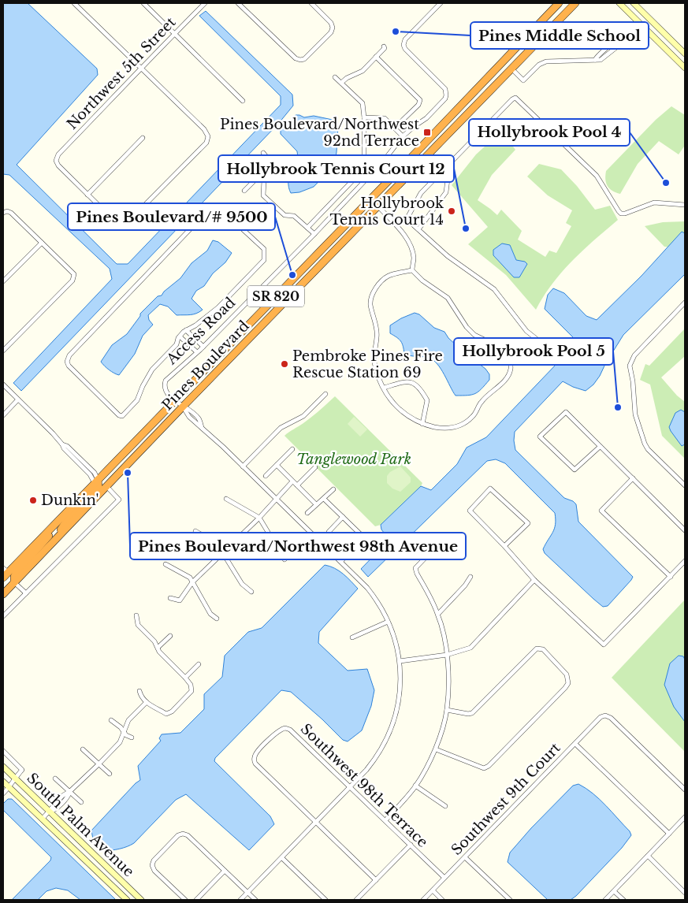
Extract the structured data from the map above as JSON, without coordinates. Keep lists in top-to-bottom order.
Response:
{
  "streets": {
    "highway": ["SR 820", "Pines Boulevard"],
    "main road": ["South Palm Avenue"],
    "street": [
      "Northwest 5th Street",
      "Access Road",
      "Southwest 98th Terrace",
      "Southwest 9th Court"
    ]
  },
  "crossings": [
    ["Access Road", "Pines Boulevard"],
    ["Southwest 98th Terrace", "Southwest 9th Court"]
  ],
  "parks": ["Tanglewood Park"],
  "places": {
    "other": [
      "Pines Middle School",
      "Hollybrook Pool 4",
      "Hollybrook Tennis Court 14",
      "Hollybrook Tennis Court 12",
      "Pines Boulevard/# 9500",
      "Pembroke Pines Fire Rescue Station 69",
      "Hollybrook Pool 5",
      "Pines Boulevard/Northwest 98th Avenue",
      "Dunkin'"
    ],
    "transit": ["Pines Boulevard/Northwest 92nd Terrace"]
  }
}
